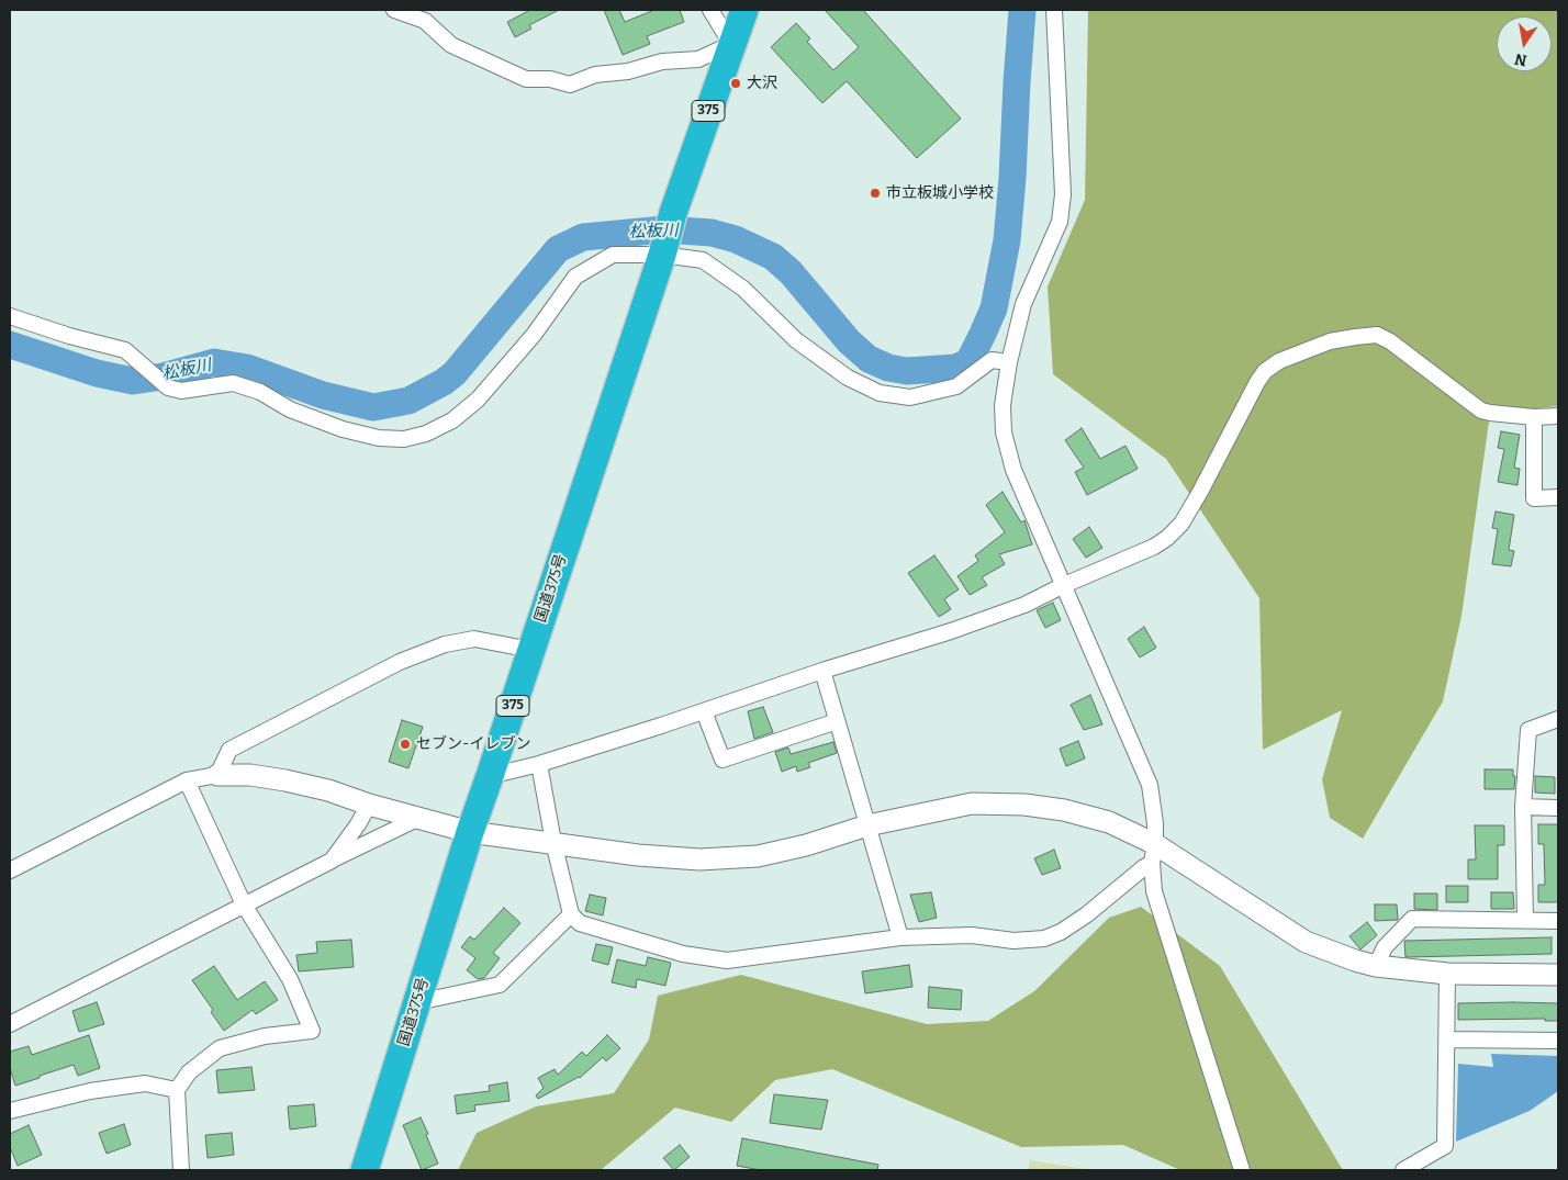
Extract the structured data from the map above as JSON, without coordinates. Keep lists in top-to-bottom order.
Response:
{
  "streets": {
    "highway": ["375", "国道375号"]
  },
  "water": ["松板川"],
  "places": ["大沢", "市立板城小学校", "セブン-イレブン"],
  "north": "bottom"
}
